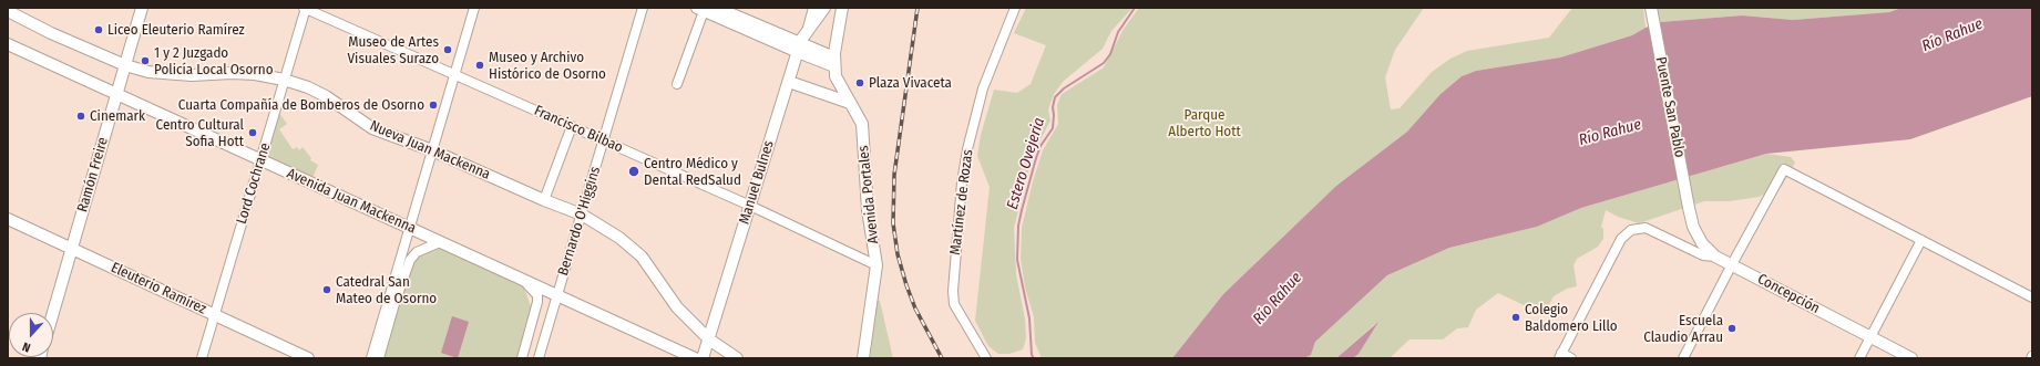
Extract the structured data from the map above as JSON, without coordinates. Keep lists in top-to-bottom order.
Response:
{
  "streets": {
    "main road": [
      "Puente San Pablo",
      "Nueva Juan Mackenna",
      "Ramón Freire",
      "Manuel Bulnes",
      "Avenida Portales",
      "Avenida Juan Mackenna",
      "Eleuterio Ramírez",
      "Concepción"
    ],
    "street": [
      "Francisco Bilbao",
      "Lord Cochrane",
      "Martínez de Rozas",
      "Bernardo O'Higgins"
    ]
  },
  "crossings": [
    ["Puente San Pablo", "Concepción"],
    ["Francisco Bilbao", "Manuel Bulnes"],
    ["Francisco Bilbao", "Lord Cochrane"],
    ["Francisco Bilbao", "Avenida Portales"],
    ["Francisco Bilbao", "Bernardo O'Higgins"],
    ["Nueva Juan Mackenna", "Ramón Freire"],
    ["Nueva Juan Mackenna", "Lord Cochrane"],
    ["Nueva Juan Mackenna", "Bernardo O'Higgins"],
    ["Ramón Freire", "Avenida Juan Mackenna"],
    ["Ramón Freire", "Eleuterio Ramírez"],
    ["Lord Cochrane", "Avenida Juan Mackenna"],
    ["Lord Cochrane", "Eleuterio Ramírez"],
    ["Avenida Juan Mackenna", "Bernardo O'Higgins"]
  ],
  "water": ["Río Rahue", "Estero Ovejeria"],
  "parks": ["Parque Alberto Hott"],
  "places": [
    "Liceo Eleuterio Ramírez",
    "Museo de Artes Visuales Surazo",
    "1 y 2 Juzgado Policía Local Osorno",
    "Museo y Archivo Histórico de Osorno",
    "Plaza Vivaceta",
    "Cuarta Compañía de Bomberos de Osorno",
    "Cinemark",
    "Centro Cultural Sofia Hott",
    "Centro Médico y Dental RedSalud",
    "Catedral San Mateo de Osorno",
    "Colegio Baldomero Lillo",
    "Escuela Claudio Arrau"
  ],
  "north": "bottom"
}
